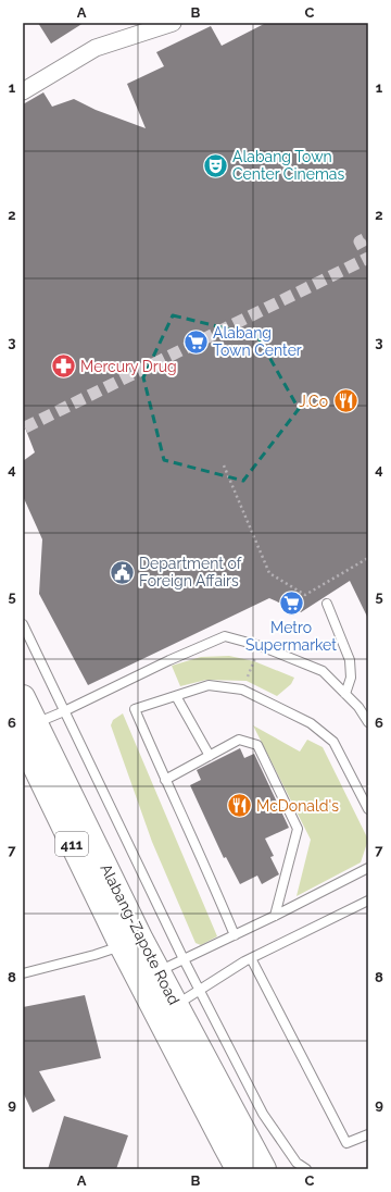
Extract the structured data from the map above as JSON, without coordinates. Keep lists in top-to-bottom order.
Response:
{
  "streets": {
    "highway": ["411", "Alabang-Zapote Road"]
  },
  "places": {
    "theatre": ["Alabang Town Center Cinemas"],
    "supermarket": ["Alabang Town Center", "Metro Supermarket"],
    "pharmacy": ["Mercury Drug"],
    "restaurant": ["J.Co", "McDonald's"],
    "public building": ["Department of Foreign Affairs"]
  },
  "grid": {
    "columns": ["A", "B", "C"],
    "rows": [
      "1",
      "2",
      "3",
      "4",
      "5",
      "6",
      "7",
      "8",
      "9"
    ]
  }
}
